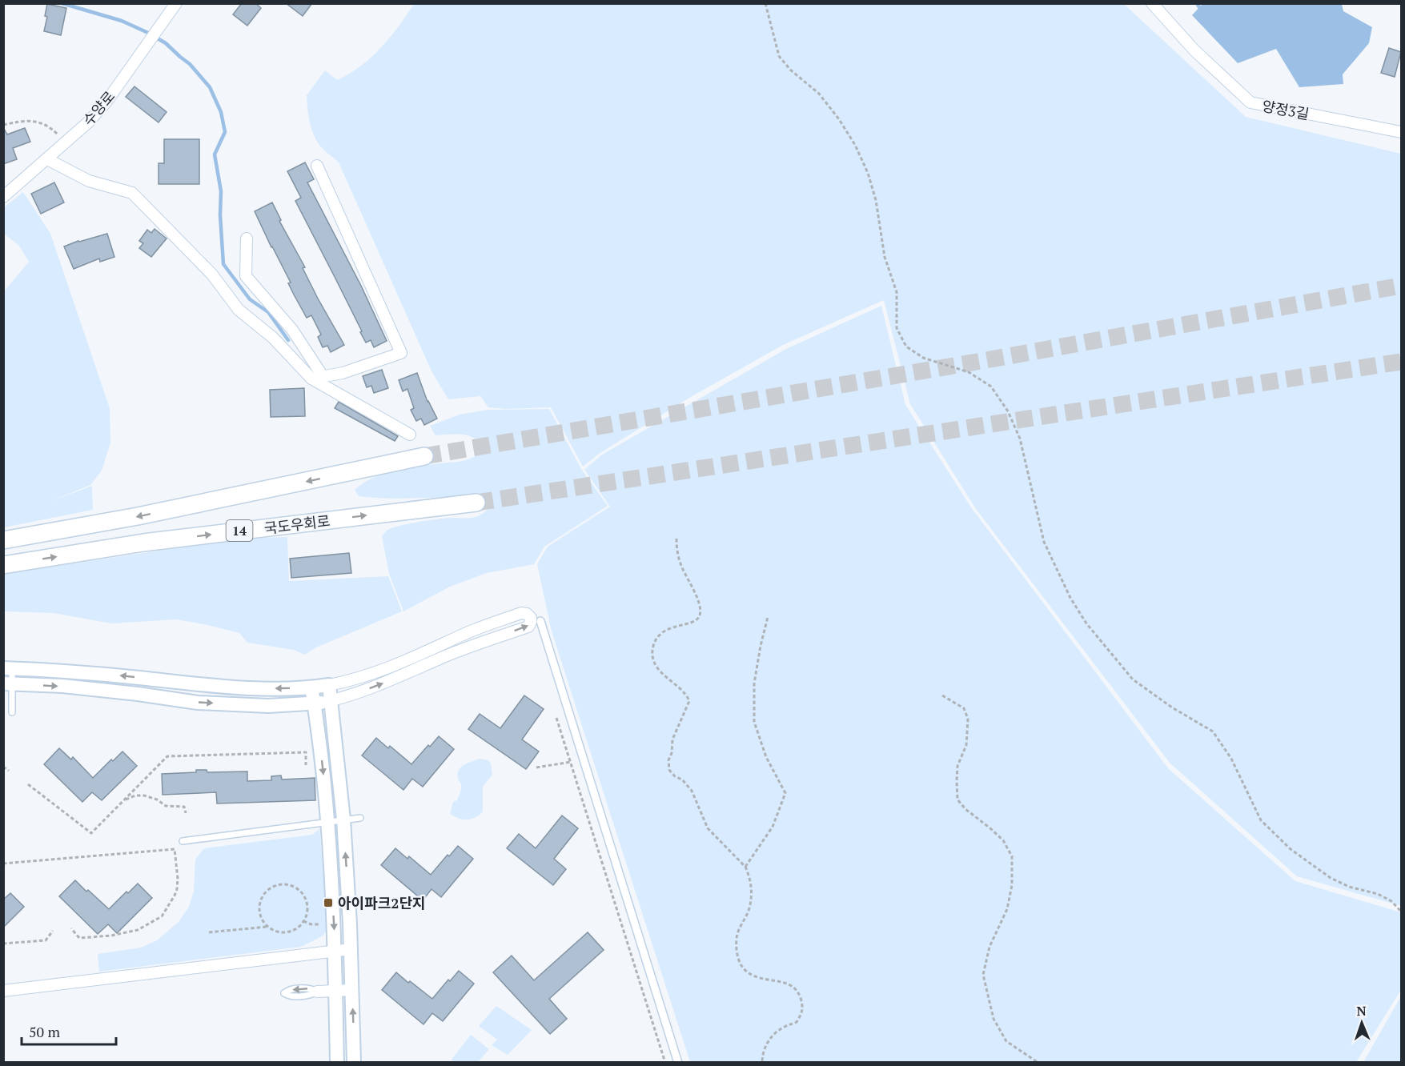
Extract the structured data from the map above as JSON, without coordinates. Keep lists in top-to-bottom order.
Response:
{
  "streets": {
    "highway": ["국도우회로", "14"],
    "street": ["수양로", "양정3길"]
  },
  "places": {
    "transit": ["아이파크2단지"]
  },
  "scale_bar": "50 m",
  "north": "top"
}
